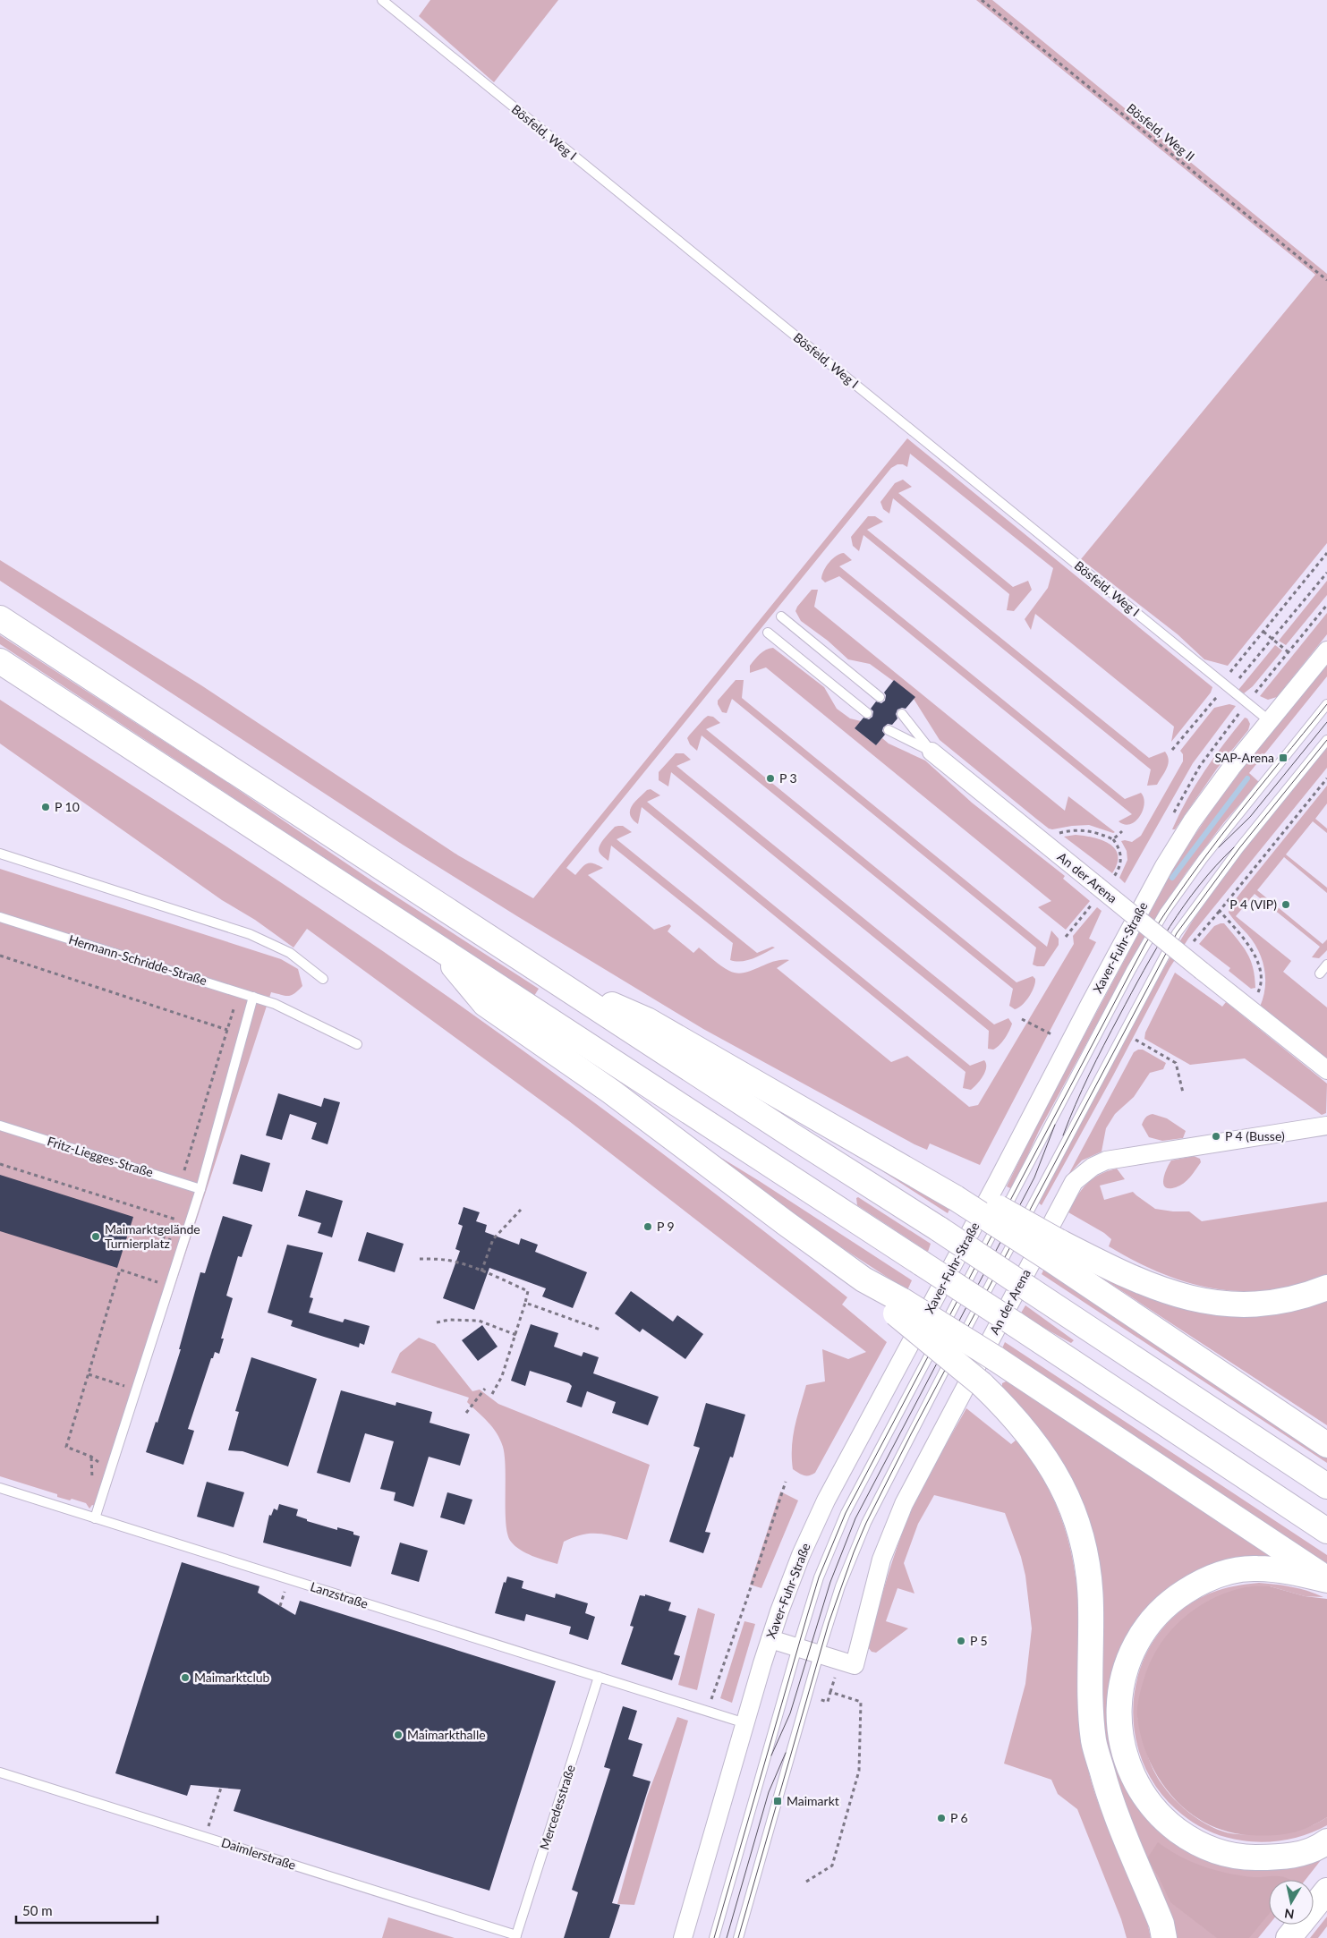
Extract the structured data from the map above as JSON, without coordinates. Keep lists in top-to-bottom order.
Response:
{
  "streets": {
    "street": ["An der Arena", "Xaver-Fuhr-Straße"],
    "lane": [
      "Bösfeld, Weg I",
      "Hermann-Schridde-Straße",
      "Fritz-Liegges-Straße",
      "Lanzstraße",
      "Mercedesstraße",
      "Daimlerstraße"
    ],
    "path": ["Bösfeld, Weg II"]
  },
  "crossings": [
    ["Bösfeld, Weg I", "Xaver-Fuhr-Straße"],
    ["Xaver-Fuhr-Straße", "Lanzstraße"],
    ["Lanzstraße", "Mercedesstraße"],
    ["Mercedesstraße", "Daimlerstraße"]
  ],
  "places": {
    "transit": ["SAP-Arena", "Maimarkt"],
    "other": [
      "P 3",
      "P 10",
      "P 4 (VIP)",
      "P 4 (Busse)",
      "P 9",
      "Maimarktgelände Turnierplatz",
      "P 5",
      "Maimarktclub",
      "Maimarkthalle",
      "P 6"
    ]
  },
  "scale_bar": "50 m",
  "north": "bottom"
}
